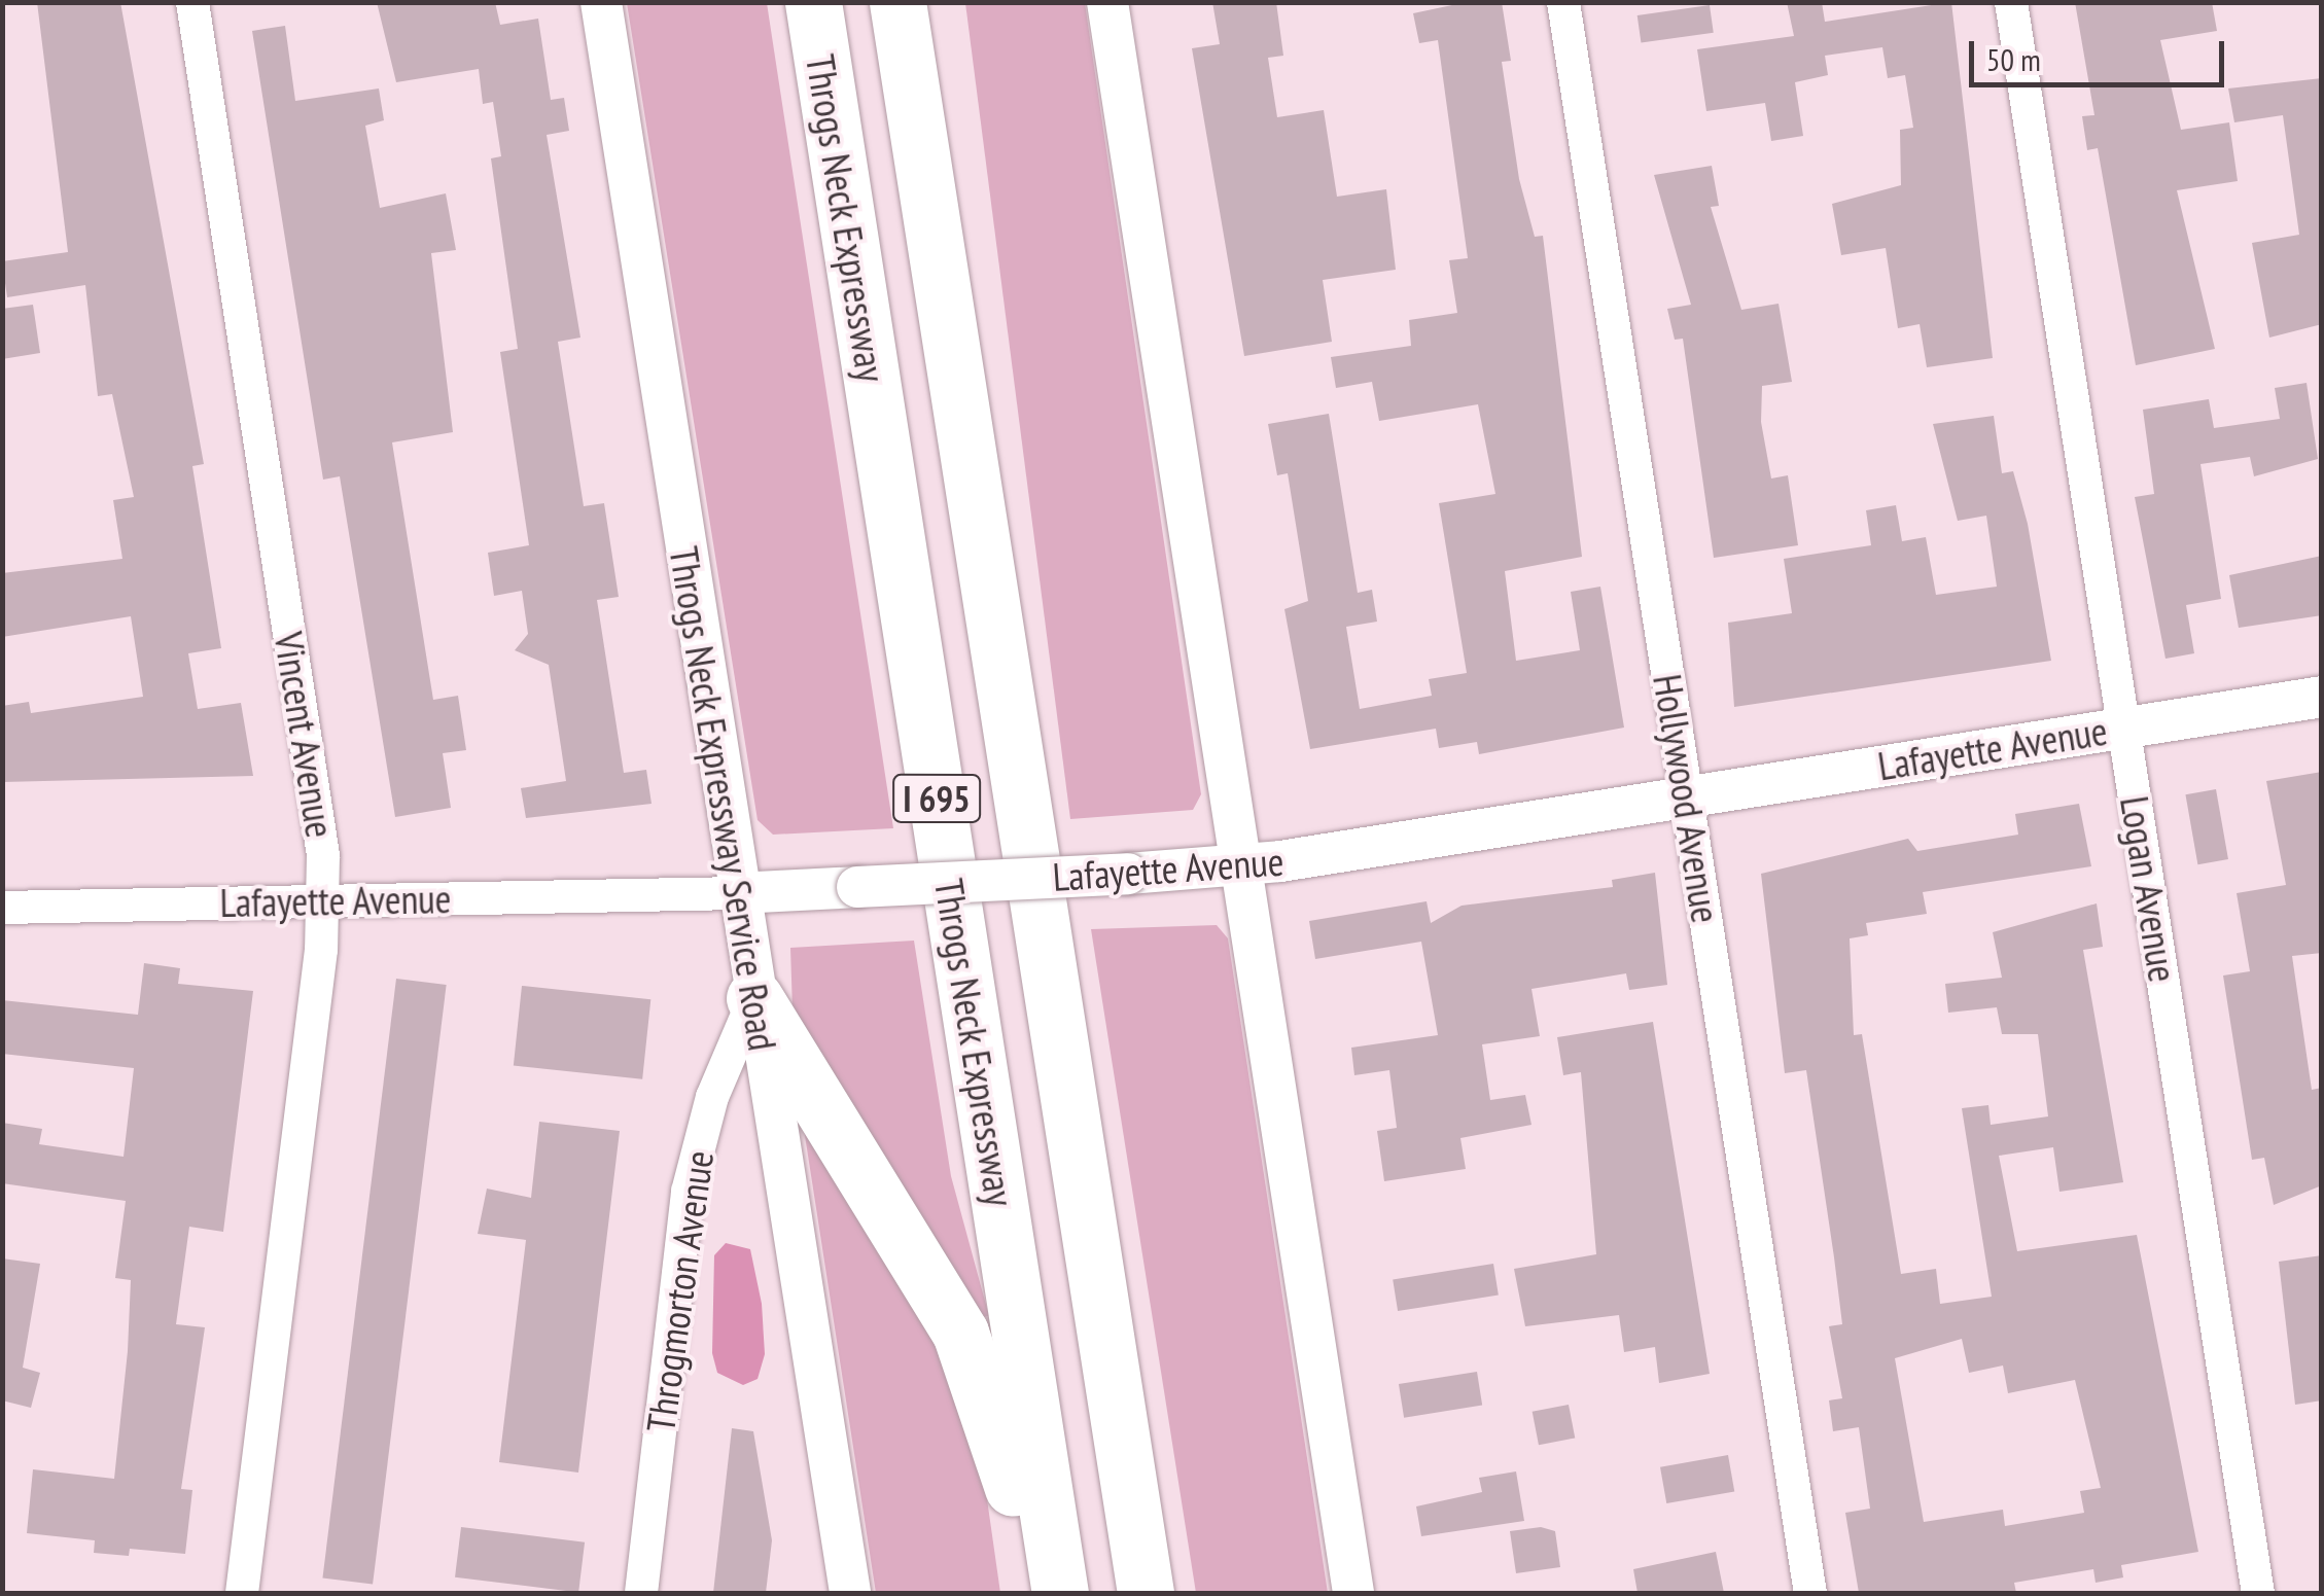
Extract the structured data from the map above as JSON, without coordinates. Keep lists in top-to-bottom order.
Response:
{
  "streets": {
    "highway": ["Throgs Neck Expressway", "I 695"],
    "street": [
      "Vincent Avenue",
      "Lafayette Avenue",
      "Throgs Neck Expressway Service Road",
      "Hollywood Avenue",
      "Logan Avenue",
      "Throgmorton Avenue"
    ]
  },
  "crossings": [
    ["Vincent Avenue", "Lafayette Avenue"],
    ["Lafayette Avenue", "Throgs Neck Expressway Service Road"],
    ["Lafayette Avenue", "Hollywood Avenue"],
    ["Lafayette Avenue", "Logan Avenue"],
    ["Throgs Neck Expressway Service Road", "Throgmorton Avenue"]
  ],
  "scale_bar": "50 m"
}
